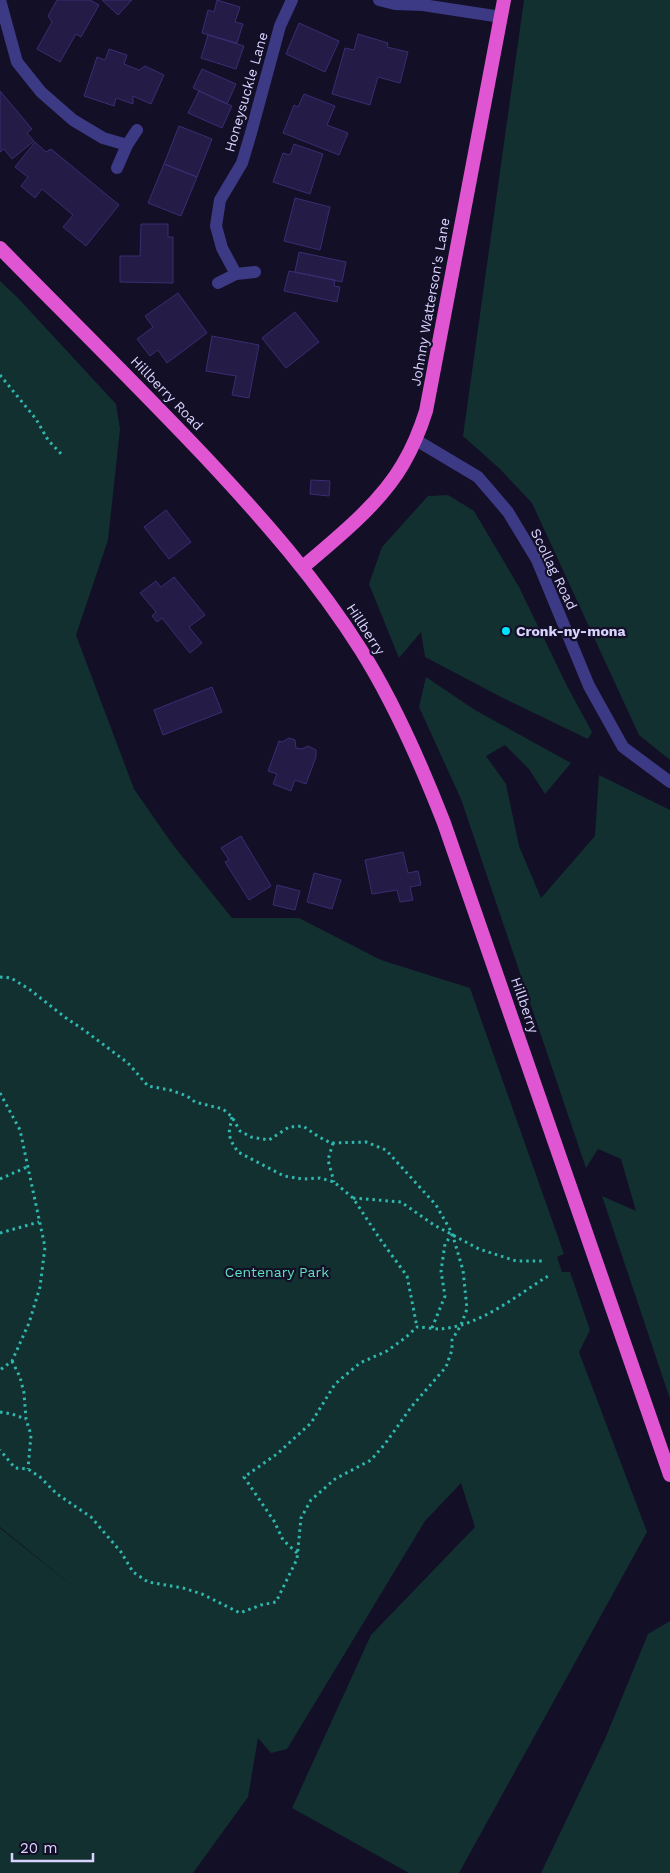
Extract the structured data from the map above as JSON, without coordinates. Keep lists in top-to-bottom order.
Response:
{
  "streets": {
    "highway": ["Johnny Watterson's Lane", "Hillberry Road", "Hillberry"],
    "street": ["Honeysuckle Lane", "Scollag Road"]
  },
  "crossings": [
    ["Johnny Watterson's Lane", "Hillberry Road"],
    ["Johnny Watterson's Lane", "Scollag Road"],
    ["Johnny Watterson's Lane", "Hillberry"],
    ["Hillberry Road", "Hillberry"]
  ],
  "parks": ["Centenary Park"],
  "places": ["Cronk-ny-mona"],
  "scale_bar": "20 m"
}
